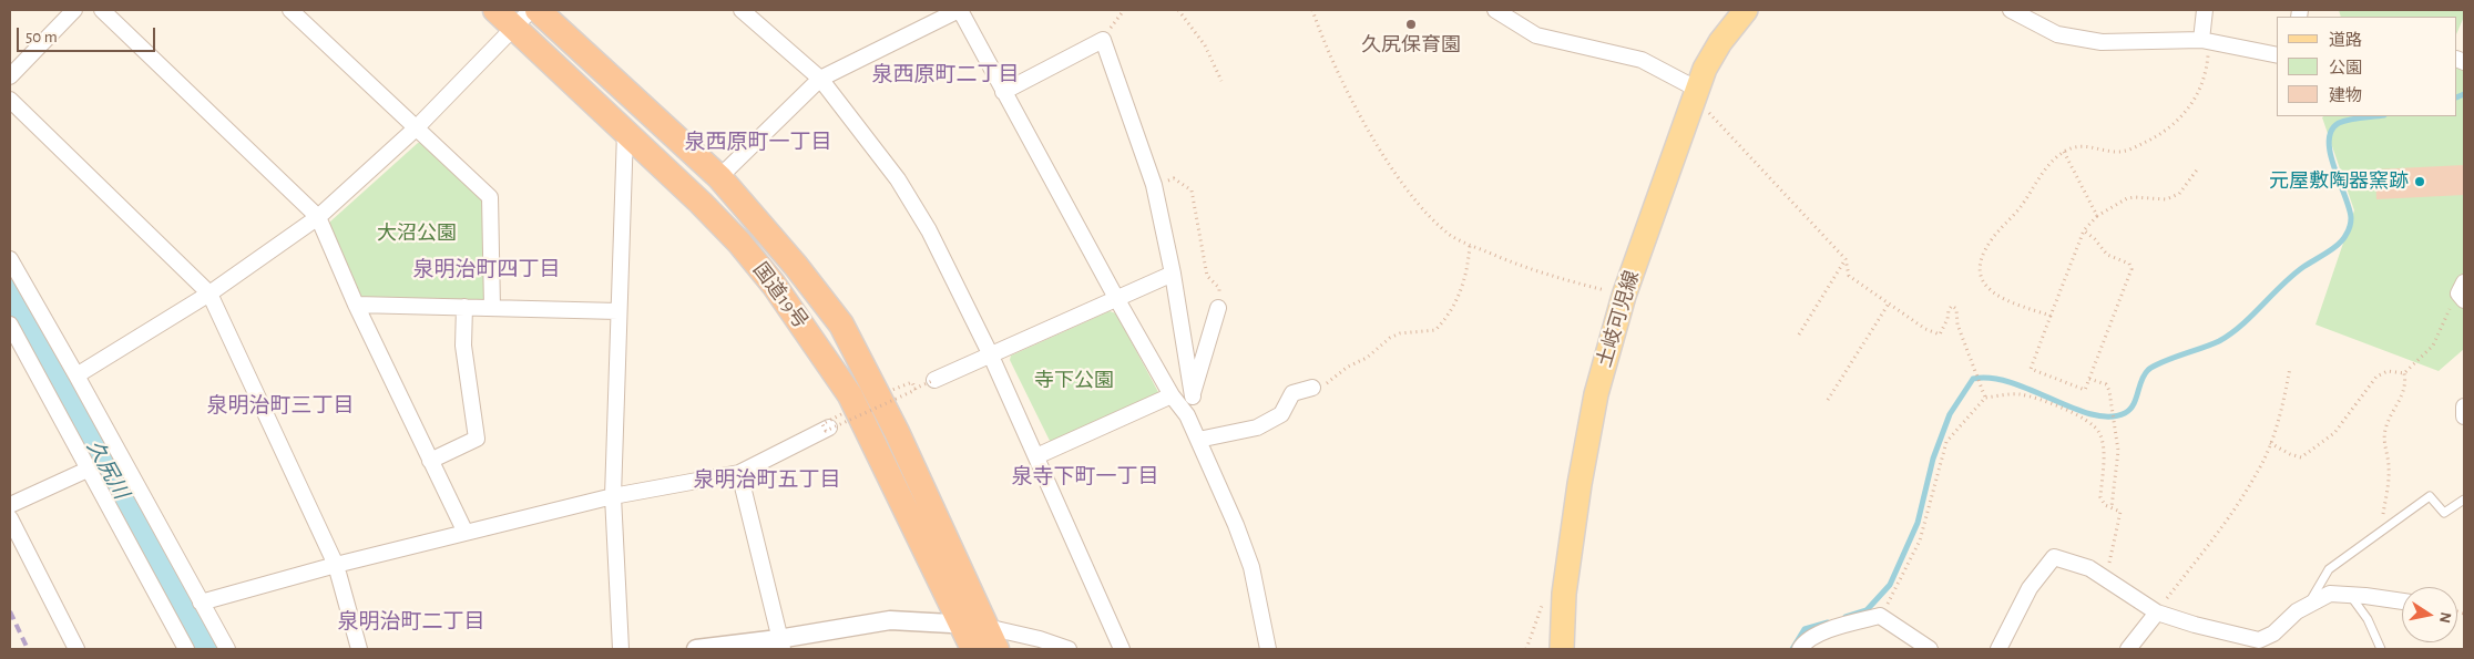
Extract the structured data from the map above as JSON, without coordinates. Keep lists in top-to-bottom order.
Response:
{
  "streets": {
    "highway": ["国道19号"],
    "main road": ["土岐可児線"]
  },
  "districts": [
    "泉西原町二丁目",
    "泉西原町一丁目",
    "泉明治町四丁目",
    "泉明治町三丁目",
    "泉寺下町一丁目",
    "泉明治町五丁目",
    "泉明治町二丁目"
  ],
  "water": ["久尻川"],
  "parks": ["大沼公園", "寺下公園"],
  "places": ["久尻保育園", "元屋敷陶器窯跡"],
  "legend": ["道路", "公園", "建物"],
  "scale_bar": "50 m",
  "north": "right"
}
